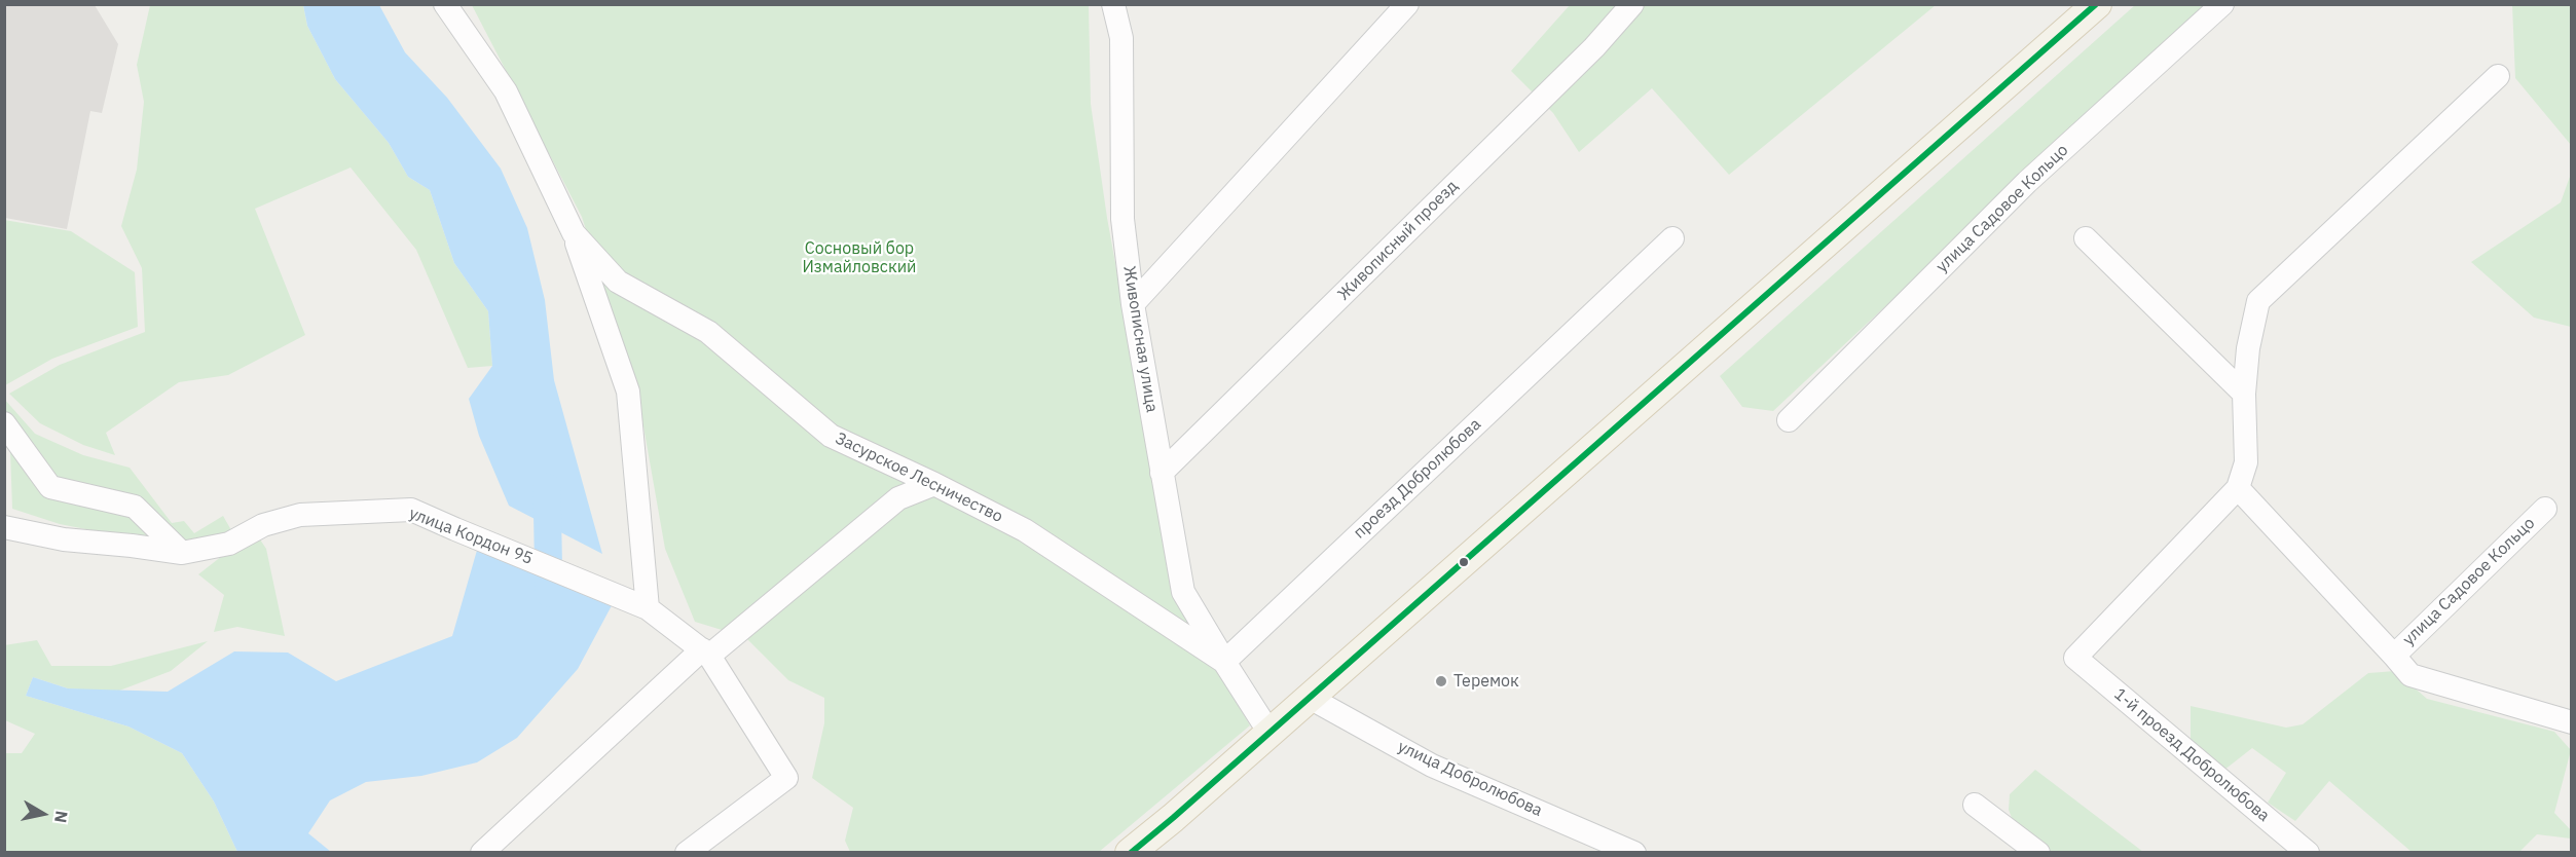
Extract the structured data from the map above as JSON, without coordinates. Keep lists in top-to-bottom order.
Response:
{
  "streets": {
    "street": [
      "улица Садовое Кольцо",
      "Живописный проезд",
      "Живописная улица",
      "Засурское Лесничество",
      "проезд Добролюбова",
      "улица Кордон 95",
      "1-й проезд Добролюбова",
      "улица Добролюбова"
    ]
  },
  "crossings": [
    ["улица Садовое Кольцо", "1-й проезд Добролюбова"],
    ["Живописный проезд", "Живописная улица"],
    ["Живописная улица", "Засурское Лесничество"],
    ["Живописная улица", "проезд Добролюбова"],
    ["Засурское Лесничество", "проезд Добролюбова"]
  ],
  "parks": ["Сосновый бор Измайловский"],
  "places": ["Теремок"],
  "north": "right"
}
